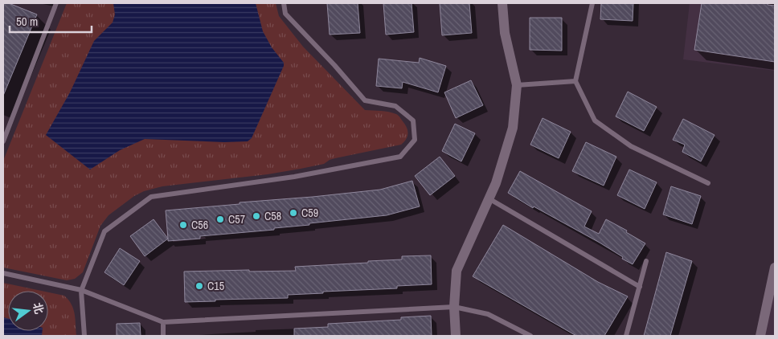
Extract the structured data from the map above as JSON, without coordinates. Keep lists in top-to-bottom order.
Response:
{
  "places": [
    "C59",
    "C58",
    "C57",
    "C56",
    "C15"
  ],
  "scale_bar": "50 m",
  "north": "right"
}
